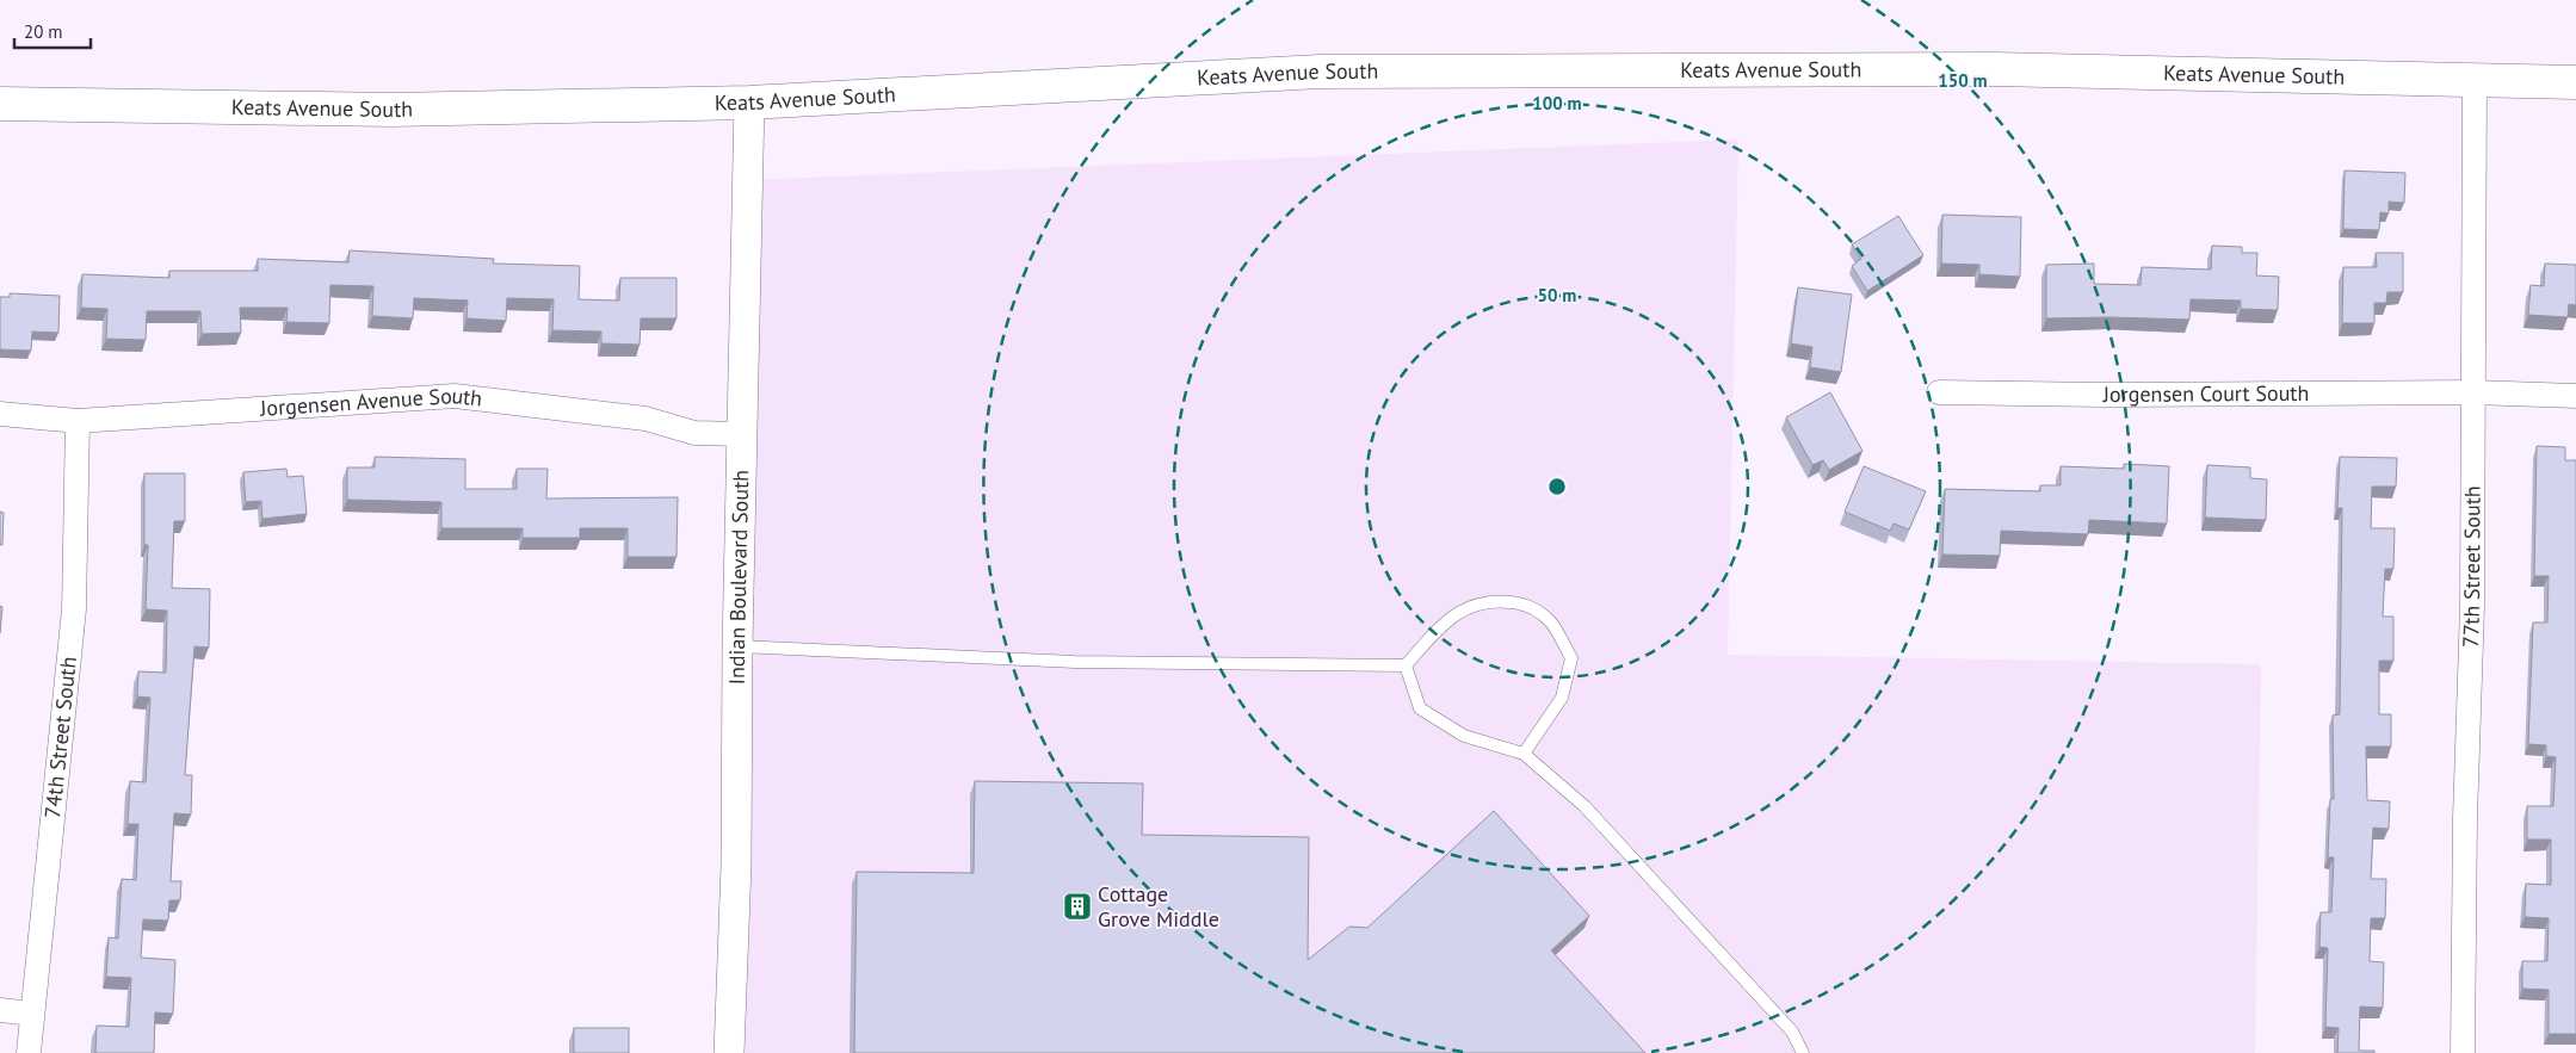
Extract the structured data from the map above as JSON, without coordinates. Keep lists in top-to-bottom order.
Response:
{
  "streets": {
    "main road": ["Keats Avenue South"],
    "street": [
      "Jorgensen Court South",
      "Jorgensen Avenue South",
      "77th Street South",
      "Indian Boulevard South",
      "74th Street South"
    ]
  },
  "crossings": [
    ["Keats Avenue South", "77th Street South"],
    ["Keats Avenue South", "Indian Boulevard South"],
    ["Jorgensen Court South", "77th Street South"],
    ["Jorgensen Avenue South", "Indian Boulevard South"],
    ["Jorgensen Avenue South", "74th Street South"]
  ],
  "places": {
    "building": ["Cottage Grove Middle"]
  },
  "scale_bar": "20 m",
  "rings": ["150 m", "100 m", "50 m"]
}
